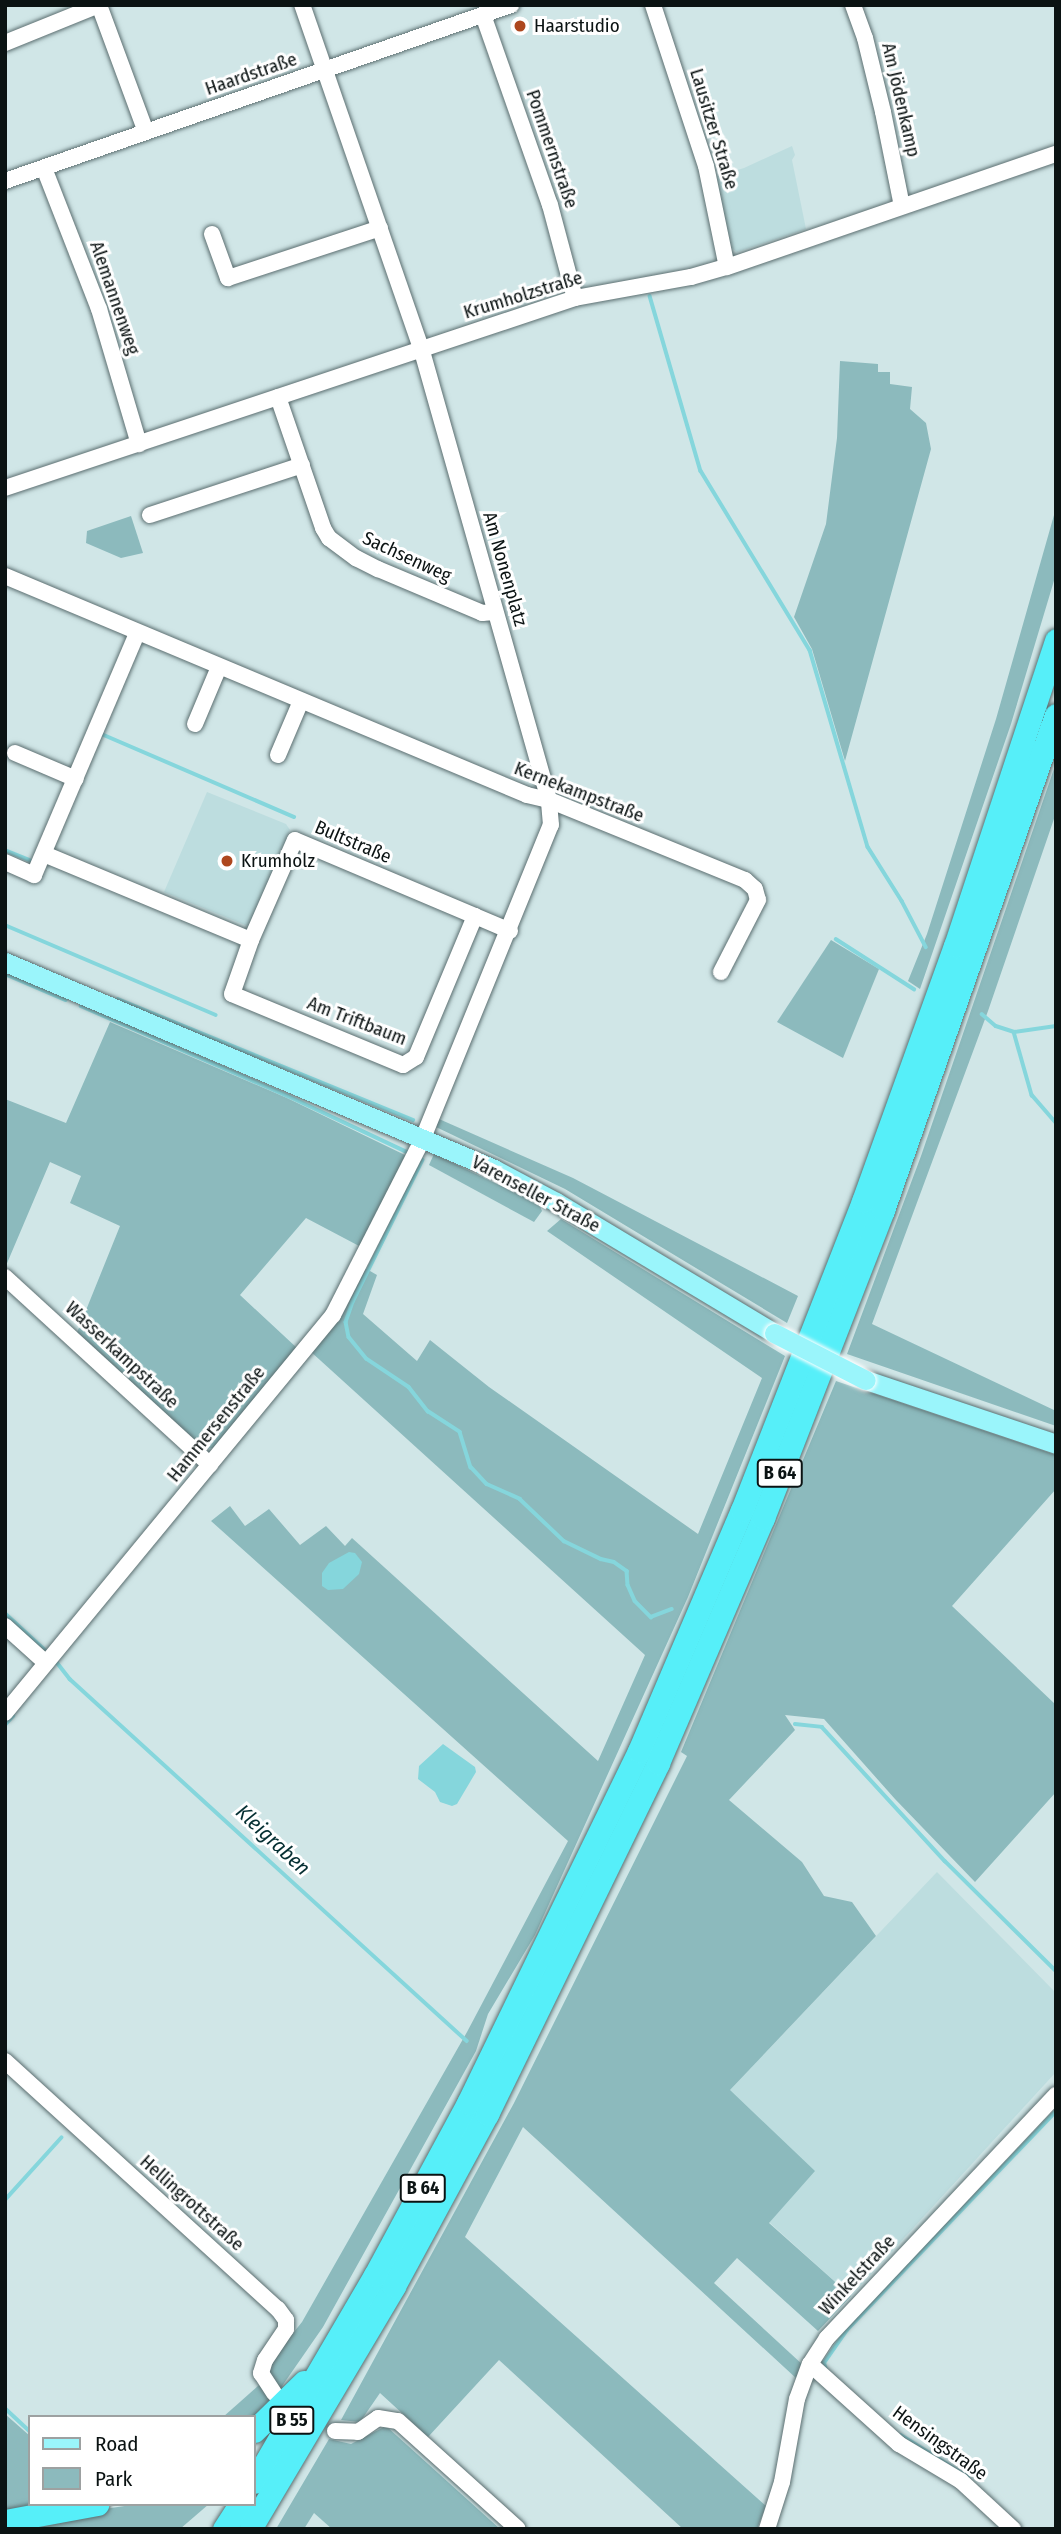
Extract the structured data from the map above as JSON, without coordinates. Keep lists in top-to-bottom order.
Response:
{
  "streets": {
    "highway": ["B 64", "B 55"],
    "main road": ["Varenseller Straße"],
    "street": [
      "Haardstraße",
      "Am Jödenkamp",
      "Lausitzer Straße",
      "Pommernstraße",
      "Krumholzstraße",
      "Alemannenweg",
      "Sachsenweg",
      "Am Nonenplatz",
      "Kernekampstraße",
      "Bultstraße",
      "Am Triftbaum",
      "Wasserkampstraße",
      "Hammersenstraße",
      "Hellingrottstraße",
      "Winkelstraße",
      "Hensingstraße"
    ]
  },
  "crossings": [
    ["Haardstraße", "Pommernstraße"],
    ["Haardstraße", "Alemannenweg"],
    ["Haardstraße", "Am Nonenplatz"],
    ["Am Jödenkamp", "Krumholzstraße"],
    ["Lausitzer Straße", "Krumholzstraße"],
    ["Pommernstraße", "Krumholzstraße"],
    ["Krumholzstraße", "Alemannenweg"],
    ["Krumholzstraße", "Sachsenweg"],
    ["Krumholzstraße", "Am Nonenplatz"],
    ["Sachsenweg", "Am Nonenplatz"],
    ["Am Nonenplatz", "Kernekampstraße"],
    ["Am Nonenplatz", "Bultstraße"],
    ["Am Nonenplatz", "Varenseller Straße"],
    ["Am Nonenplatz", "Hammersenstraße"],
    ["Bultstraße", "Am Triftbaum"],
    ["Varenseller Straße", "Hammersenstraße"],
    ["Wasserkampstraße", "Hammersenstraße"],
    ["B 64", "B 55"],
    ["Winkelstraße", "Hensingstraße"]
  ],
  "water": ["Kleigraben"],
  "places": ["Haarstudio", "Krumholz"],
  "legend": ["Road", "Park"]
}
